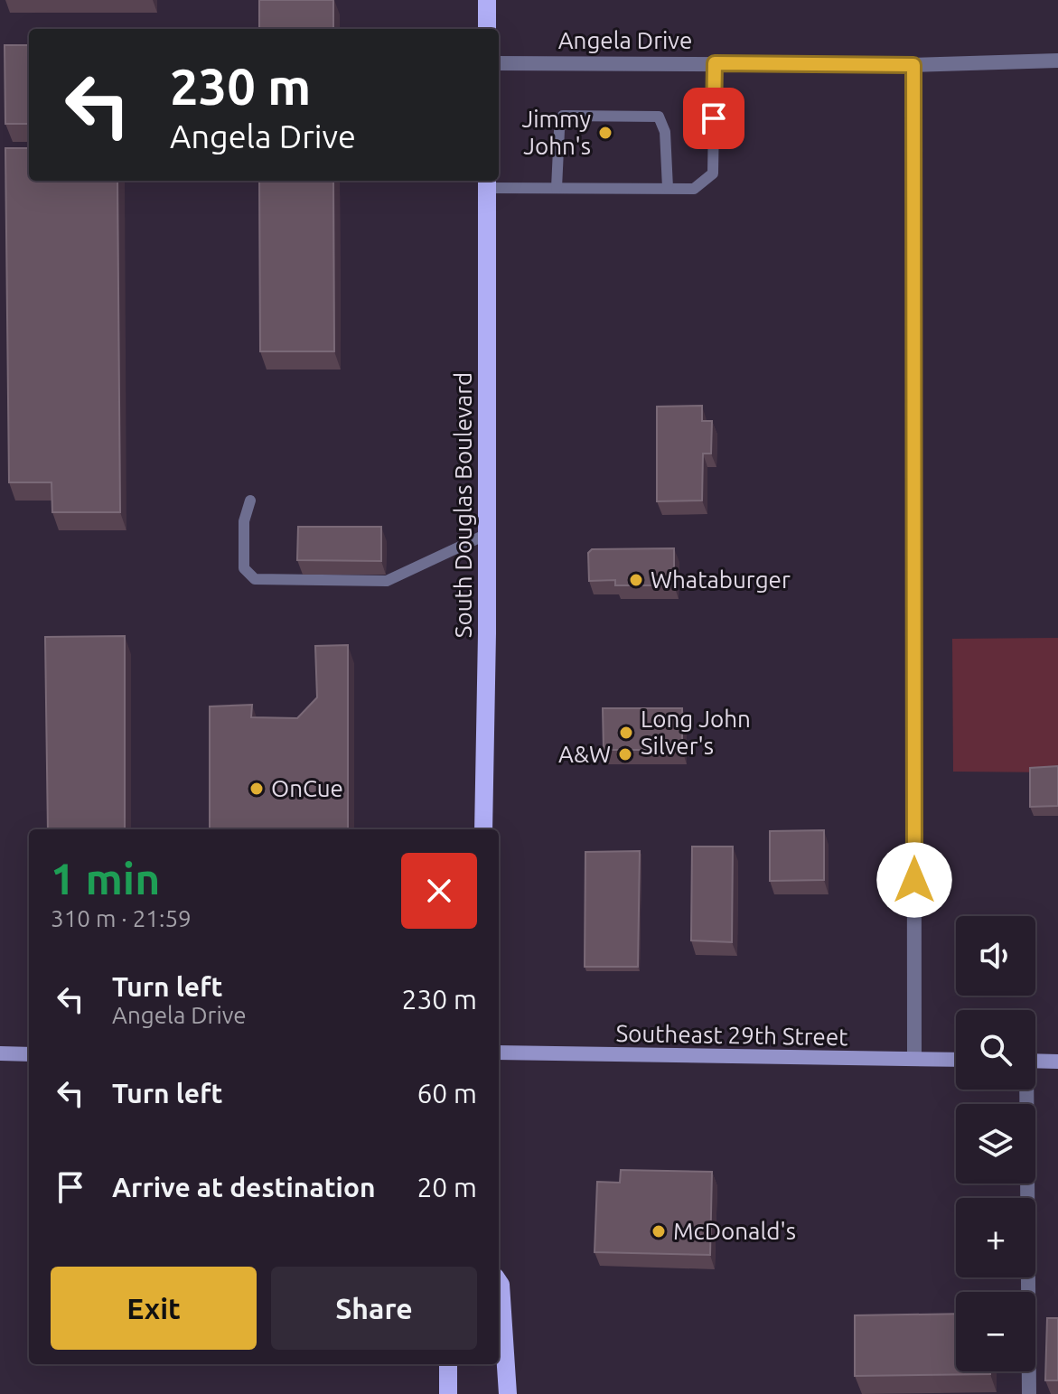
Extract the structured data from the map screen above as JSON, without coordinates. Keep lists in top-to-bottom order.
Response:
{
  "streets": {
    "main road": ["South Douglas Boulevard", "Southeast 29th Street"],
    "street": ["Angela Drive"]
  },
  "places": [
    "Jimmy John's",
    "Whataburger",
    "Long John Silver's",
    "A&W",
    "OnCue",
    "McDonald's"
  ],
  "page": {
    "turn": ["230 m", "Angela Drive"],
    "heading": ["1 min", "310 m · 21:59"],
    "map_buttons": ["+", "−"],
    "list": [
      {
        "name": "Turn left",
        "note": "Angela Drive",
        "value": "230 m"
      },
      {
        "name": "Turn left",
        "value": "60 m"
      },
      {
        "name": "Arrive at destination",
        "value": "20 m"
      }
    ],
    "buttons": ["Exit", "Share"]
  }
}
